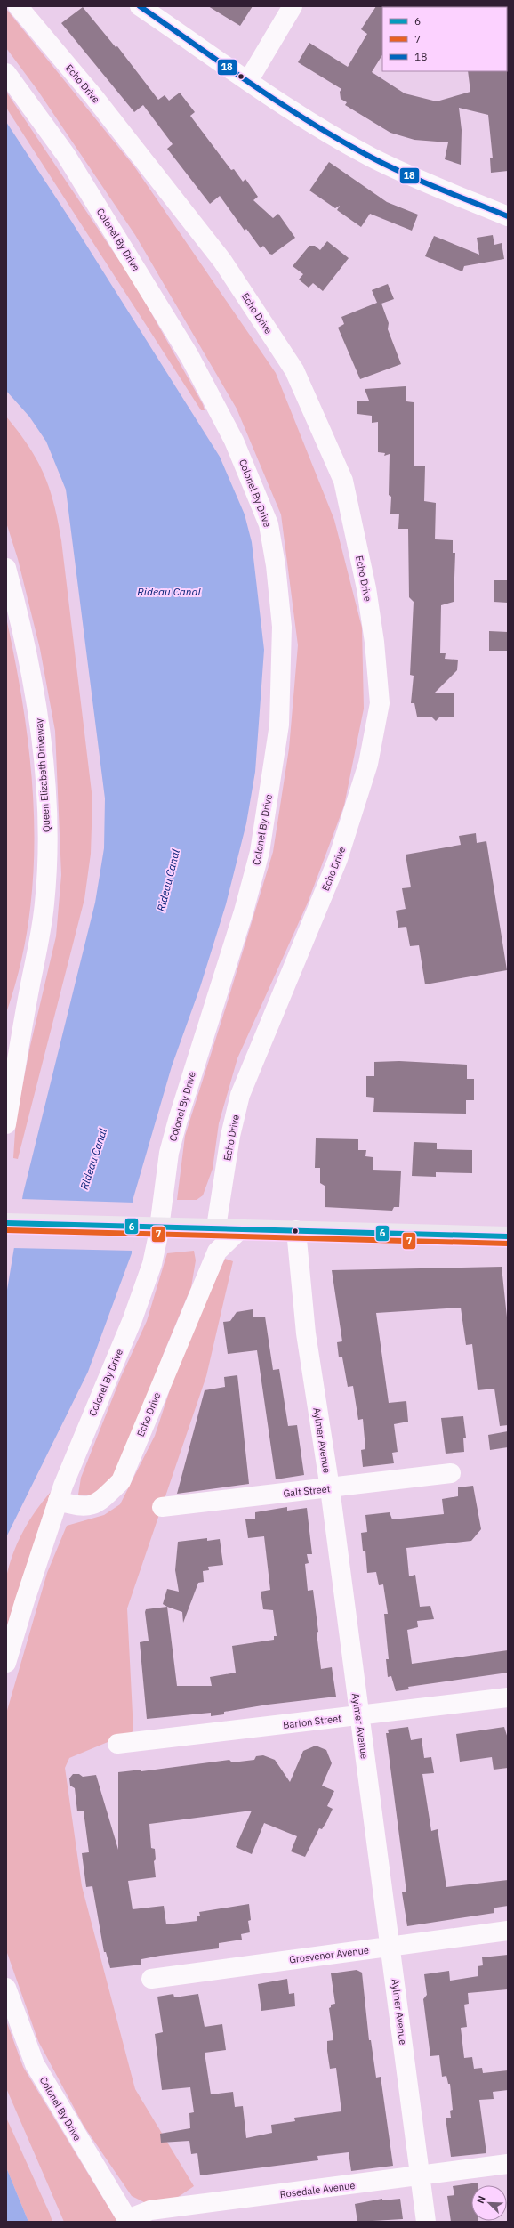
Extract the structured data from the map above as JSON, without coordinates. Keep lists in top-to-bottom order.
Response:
{
  "streets": {
    "street": [
      "Echo Drive",
      "Colonel By Drive",
      "Queen Elizabeth Driveway",
      "Aylmer Avenue",
      "Galt Street",
      "Barton Street",
      "Grosvenor Avenue",
      "Rosedale Avenue"
    ]
  },
  "crossings": [
    ["Echo Drive", "Colonel By Drive"],
    ["Colonel By Drive", "Rosedale Avenue"],
    ["Aylmer Avenue", "Galt Street"],
    ["Aylmer Avenue", "Barton Street"],
    ["Aylmer Avenue", "Grosvenor Avenue"],
    ["Aylmer Avenue", "Rosedale Avenue"]
  ],
  "water": ["Rideau Canal"],
  "lines": ["transit line 18", "transit line 6", "transit line 7"],
  "legend": ["6", "7", "18"],
  "north": "top left"
}
